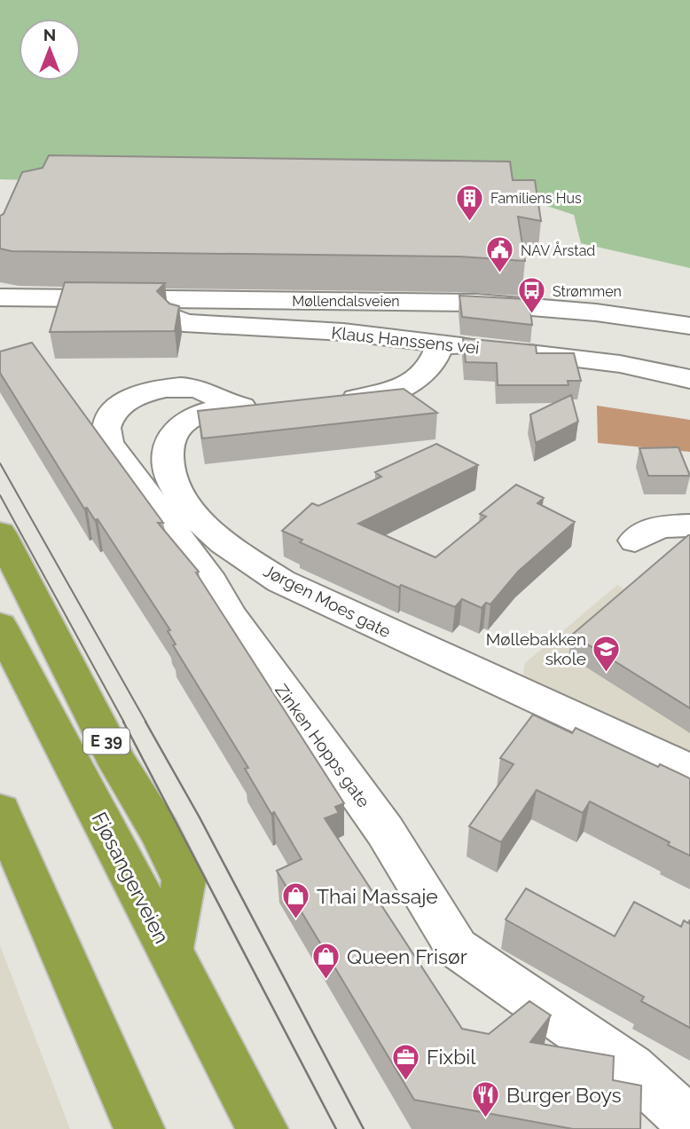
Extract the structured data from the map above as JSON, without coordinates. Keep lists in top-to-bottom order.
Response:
{
  "streets": {
    "highway": ["E 39", "Fjøsangerveien"],
    "street": [
      "Møllendalsveien",
      "Klaus Hanssens vei",
      "Jørgen Moes gate",
      "Zinken Hopps gate"
    ]
  },
  "crossings": [
    ["Møllendalsveien", "Klaus Hanssens vei"],
    ["Jørgen Moes gate", "Zinken Hopps gate"],
    ["E 39", "Fjøsangerveien"]
  ],
  "places": {
    "building": ["Familiens Hus"],
    "public building": ["NAV Årstad"],
    "bus stop": ["Strømmen"],
    "school or university": ["Møllebakken skole"],
    "shop": ["Thai Massaje", "Queen Frisør"],
    "office": ["Fixbil"],
    "restaurant": ["Burger Boys"]
  },
  "north": "top"
}
